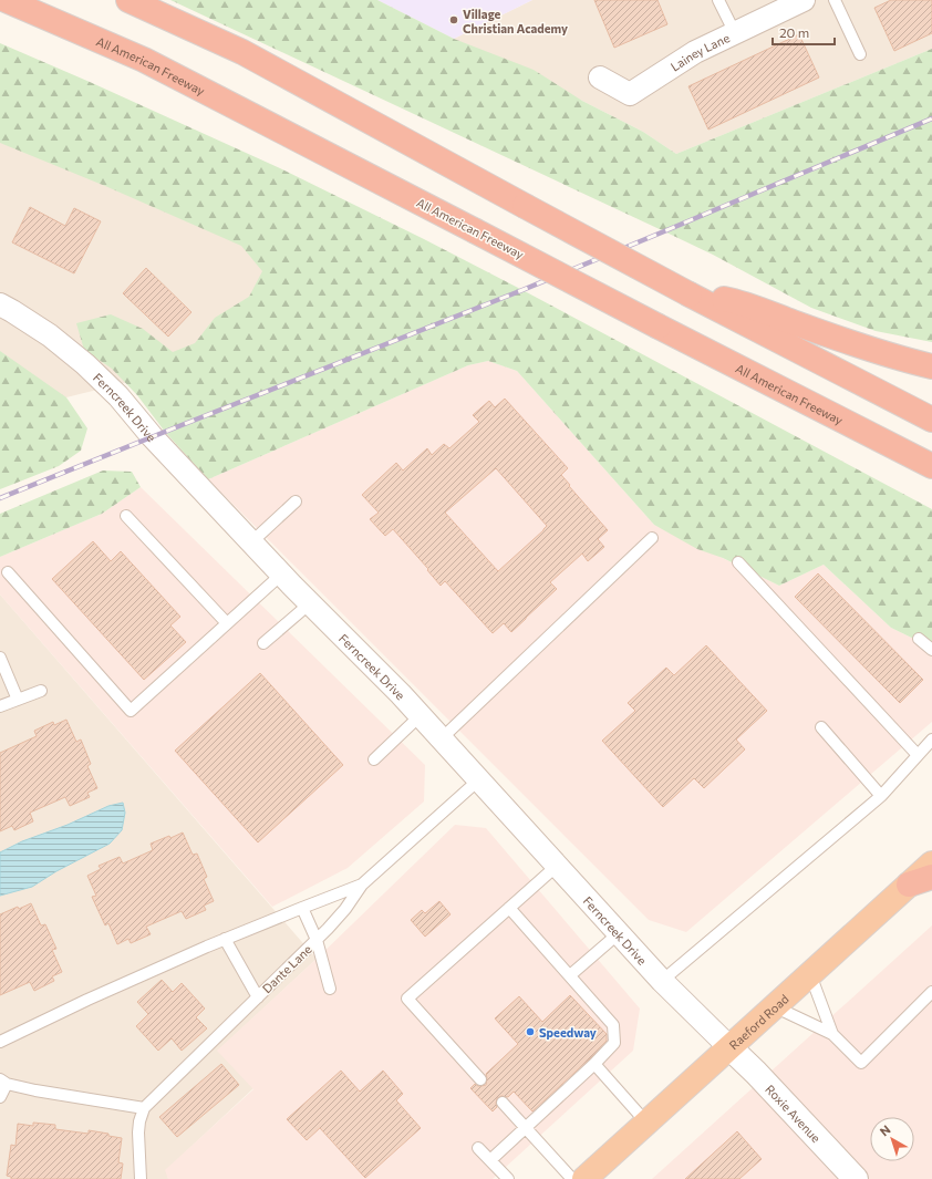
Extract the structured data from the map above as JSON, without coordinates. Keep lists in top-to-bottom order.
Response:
{
  "streets": {
    "highway": ["All American Freeway", "Raeford Road"],
    "street": ["Lainey Lane", "Ferncreek Drive", "Roxie Avenue"],
    "lane": ["Dante Lane"]
  },
  "crossings": [
    ["Ferncreek Drive", "Dante Lane"],
    ["Ferncreek Drive", "Raeford Road"],
    ["Ferncreek Drive", "Roxie Avenue"],
    ["Raeford Road", "Roxie Avenue"]
  ],
  "places": ["Village Christian Academy", "Speedway"],
  "scale_bar": "20 m",
  "north": "top left"
}
